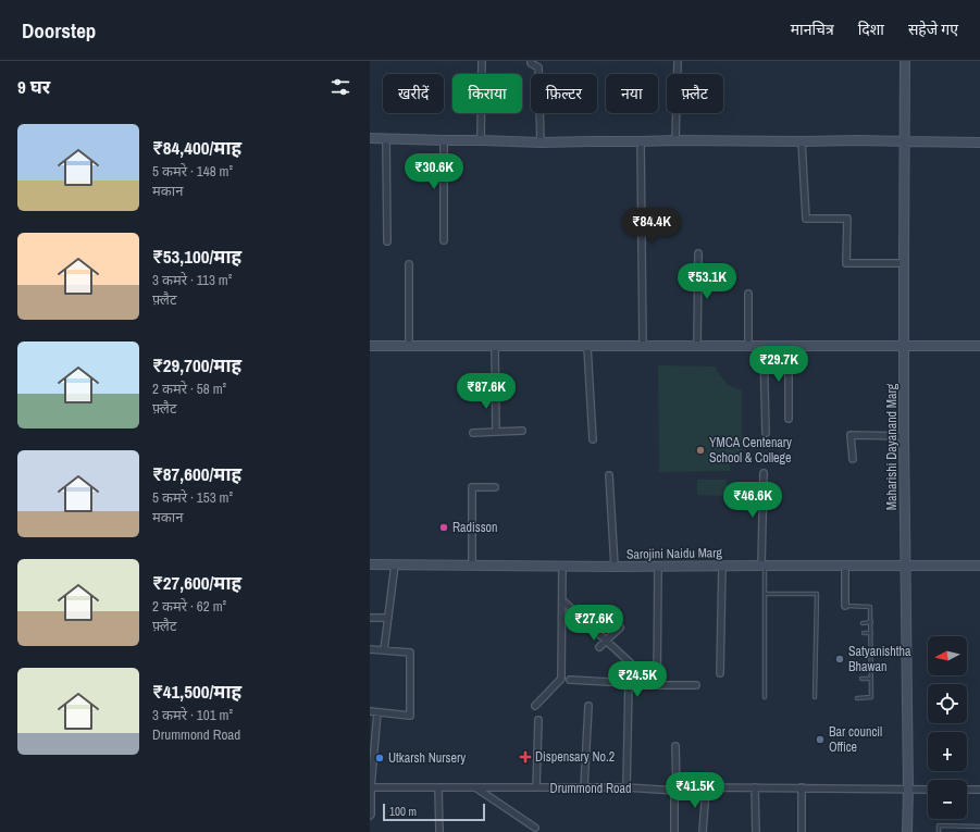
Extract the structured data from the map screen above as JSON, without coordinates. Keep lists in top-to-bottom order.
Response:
{
  "streets": {
    "street": ["Maharishi Dayanand Marg", "Sarojini Naidu Marg", "Drummond Road"]
  },
  "crossings": [
    ["Maharishi Dayanand Marg", "Sarojini Naidu Marg"],
    ["Maharishi Dayanand Marg", "Drummond Road"]
  ],
  "places": {
    "other": [
      "YMCA Centenary School & College",
      "Radisson",
      "Satyanishtha Bhawan",
      "Bar council Office",
      "Utkarsh Nursery"
    ],
    "health": ["Dispensary No.2"]
  },
  "scale_bar": "100 m",
  "north": "left",
  "page": {
    "header": "Doorstep",
    "nav": ["मानचित्र", "दिशा", "सहेजे गए"],
    "heading": "9 घर",
    "chip": [
      "खरीदें",
      "किराया",
      "फ़िल्टर",
      "नया",
      "फ़्लैट"
    ],
    "list": [
      {
        "name": "₹84,400/माह",
        "note": "5 कमरे · 148 m² · मकान"
      },
      {
        "name": "₹53,100/माह",
        "note": "3 कमरे · 113 m² · फ़्लैट"
      },
      {
        "name": "₹29,700/माह",
        "note": "2 कमरे · 58 m² · फ़्लैट"
      },
      {
        "name": "₹87,600/माह",
        "note": "5 कमरे · 153 m² · मकान"
      },
      {
        "name": "₹27,600/माह",
        "note": "2 कमरे · 62 m² · फ़्लैट"
      },
      {
        "name": "₹41,500/माह",
        "note": "3 कमरे · 101 m² · Drummond Road"
      }
    ],
    "price": [
      "₹30.6K",
      "₹84.4K",
      "₹53.1K",
      "₹29.7K",
      "₹87.6K",
      "₹46.6K",
      "₹27.6K",
      "₹24.5K",
      "₹41.5K"
    ],
    "map_buttons": ["+", "−"],
    "scale": "100 m"
  }
}
